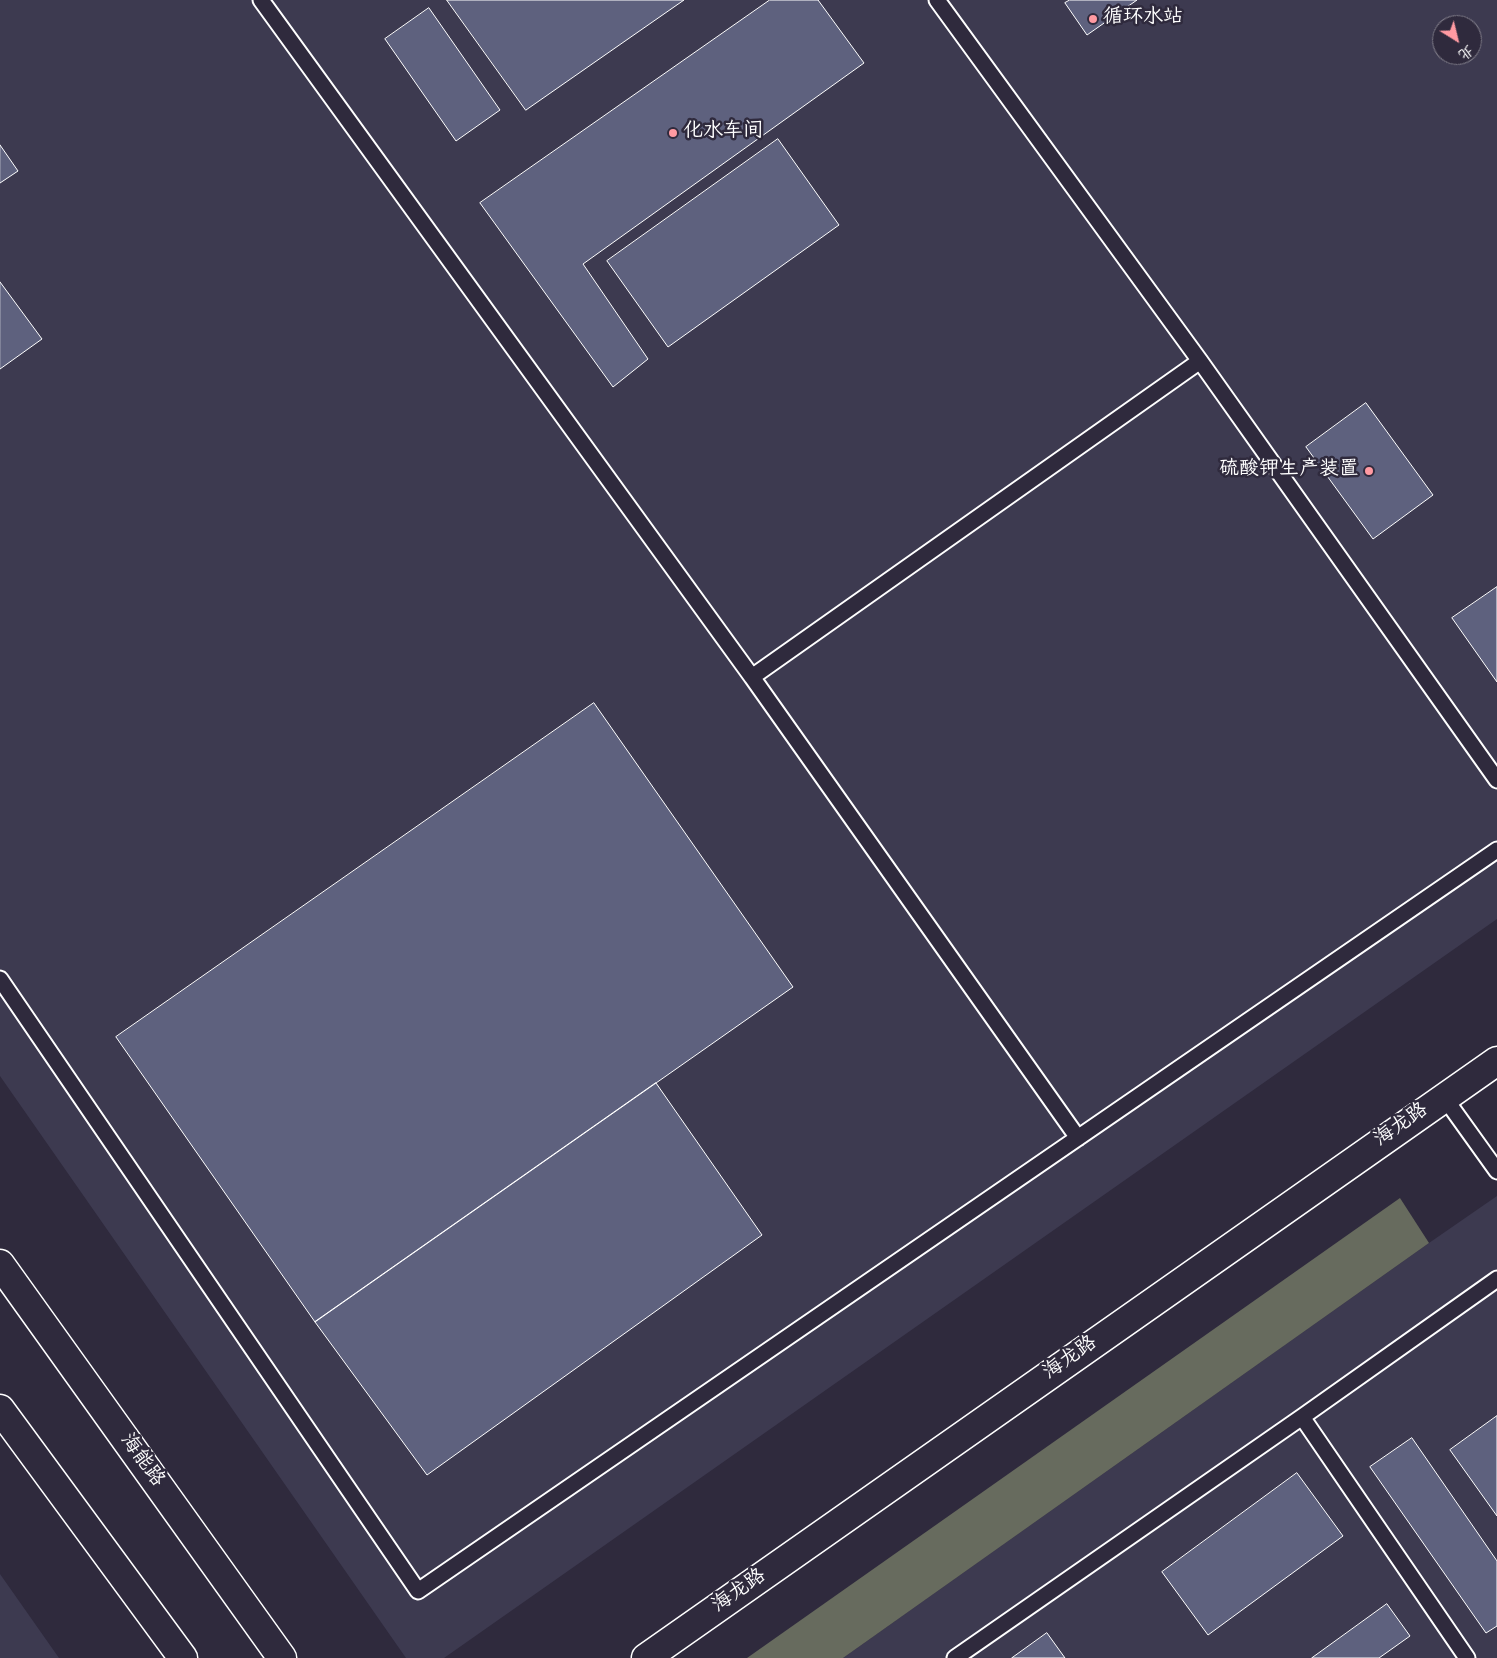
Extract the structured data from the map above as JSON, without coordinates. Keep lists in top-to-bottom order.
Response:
{
  "streets": {
    "street": ["海龙路", "海能路"]
  },
  "places": ["循环水站", "化水车间", "硫酸钾生产装置"],
  "north": "bottom right"
}
